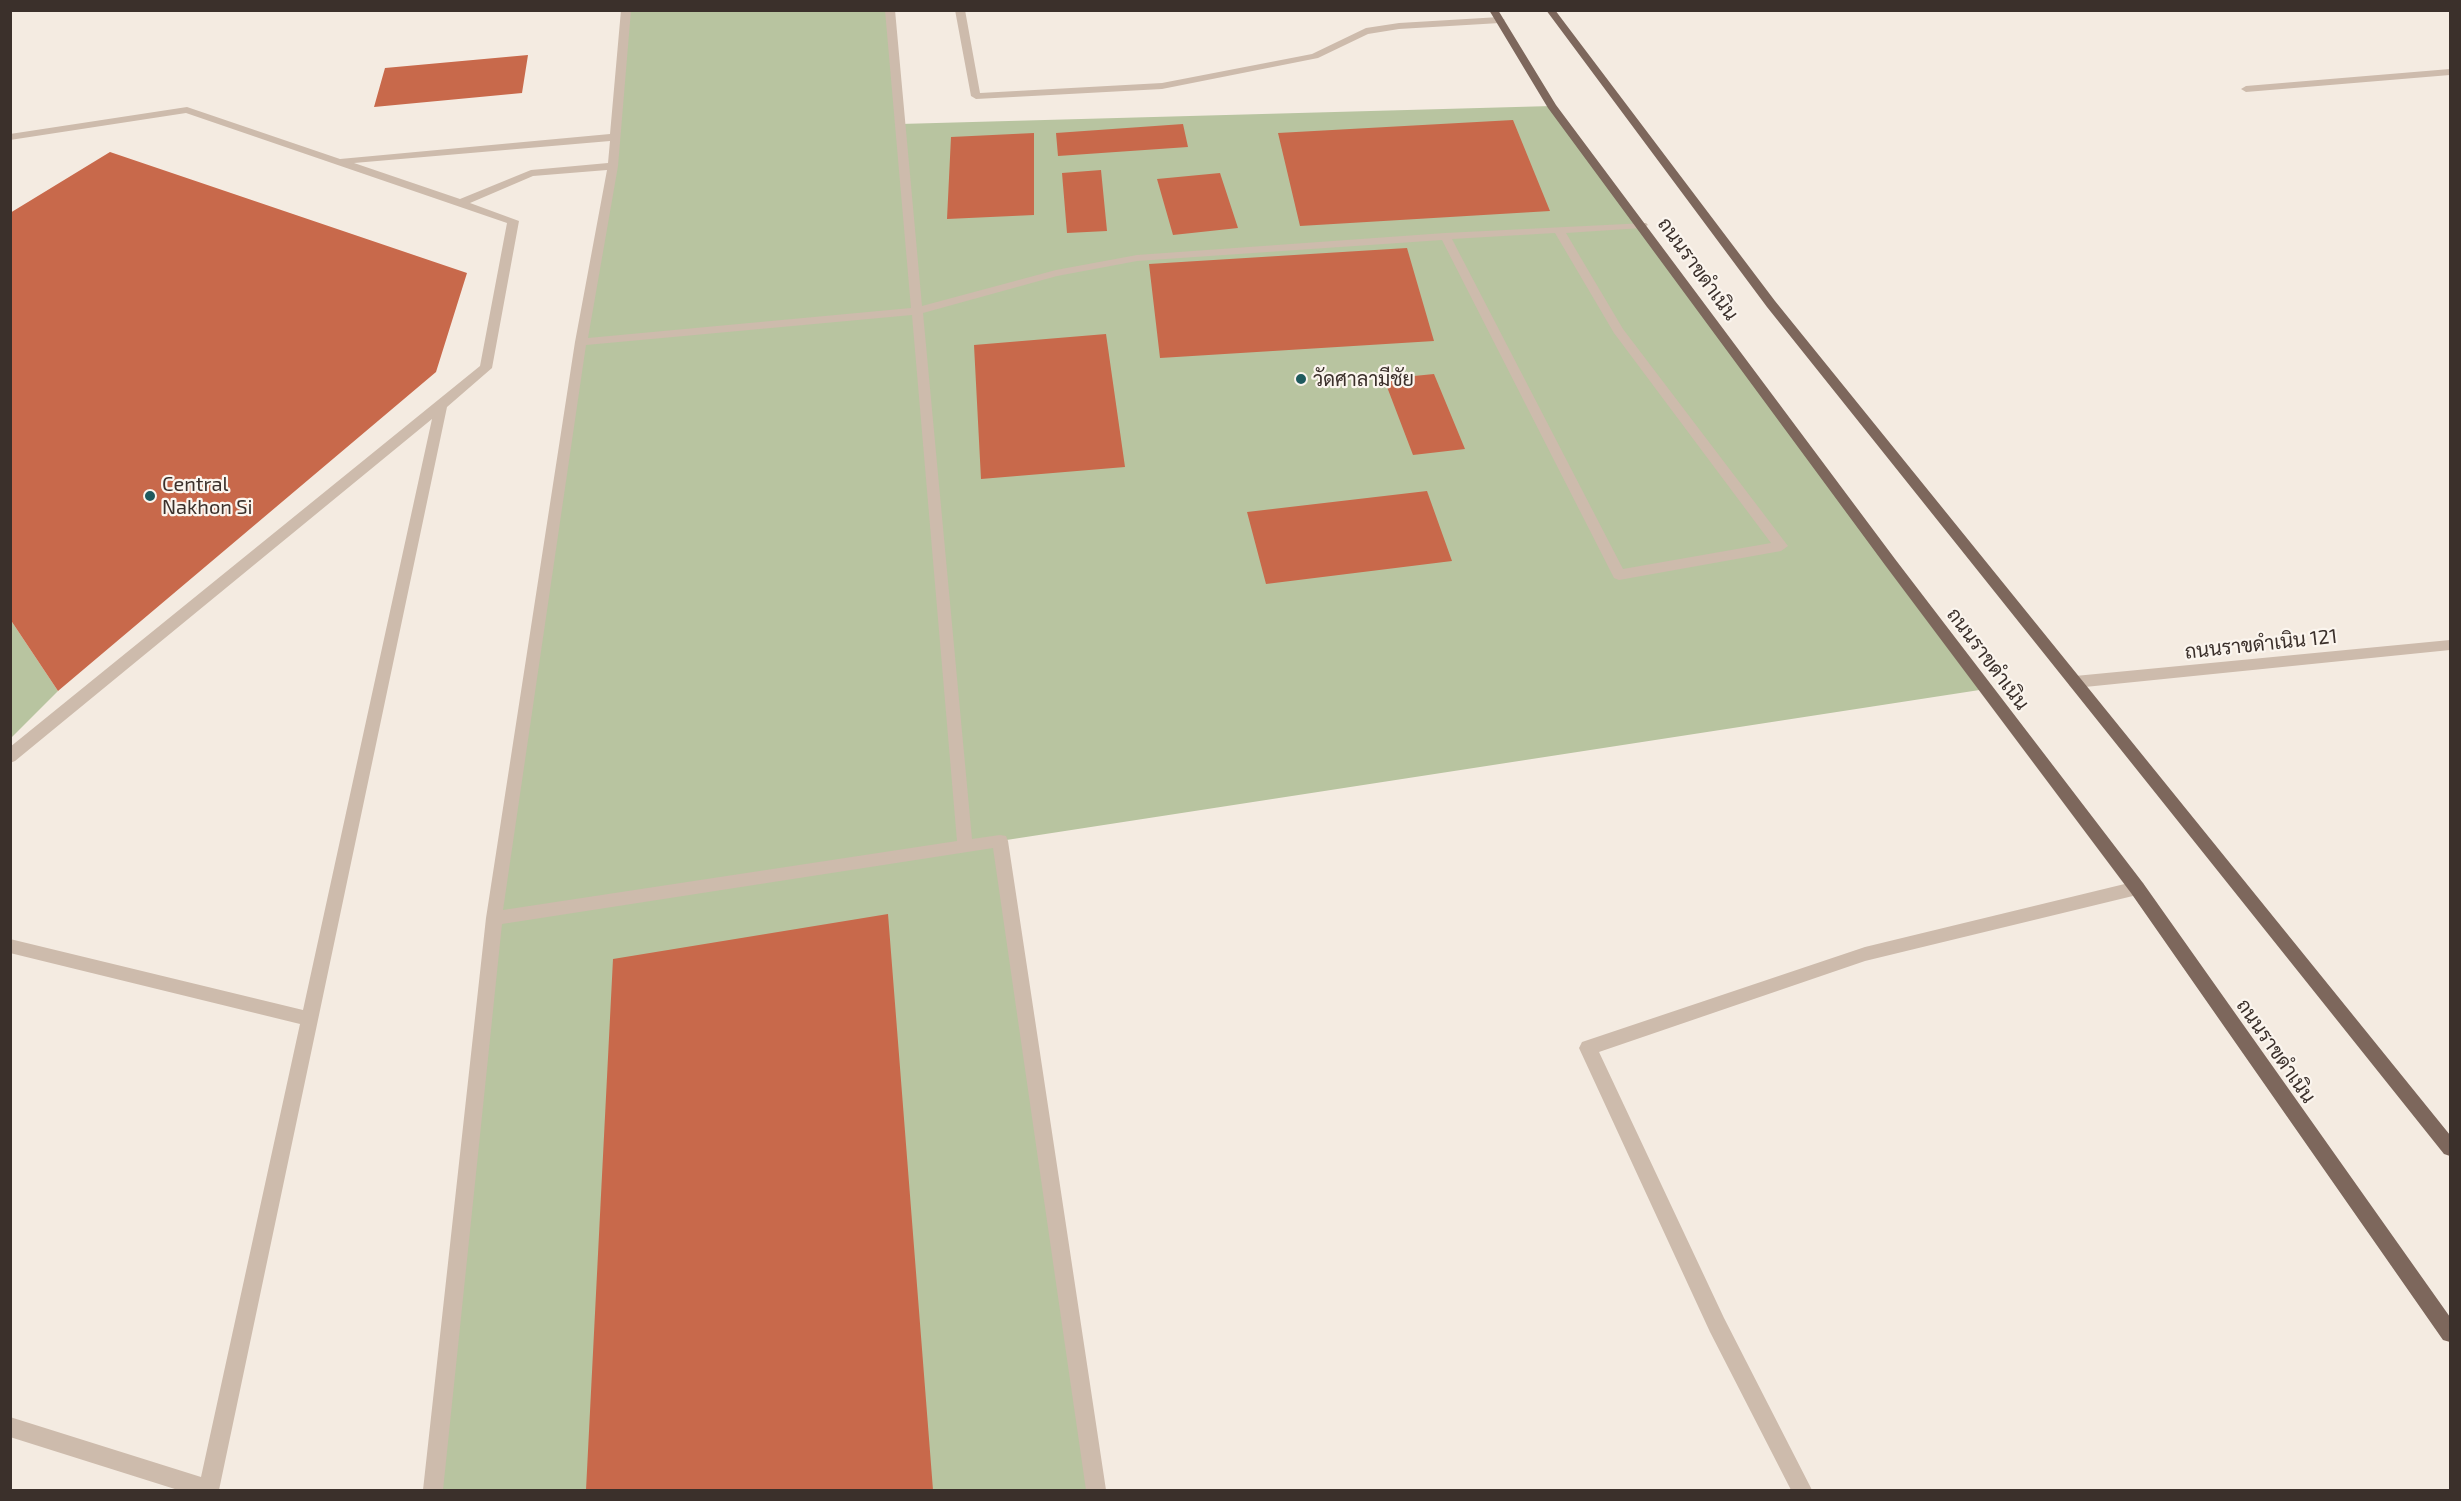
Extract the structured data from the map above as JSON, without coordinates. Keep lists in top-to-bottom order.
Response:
{
  "streets": {
    "main road": ["ถนนราขดำเนิน"],
    "street": ["ถนนราขดำเนิน 121"]
  },
  "crossings": [
    ["ถนนราขดำเนิน", "ถนนราขดำเนิน 121"]
  ],
  "places": ["วัดศาลามีชัย", "Central Nakhon Si"]
}
